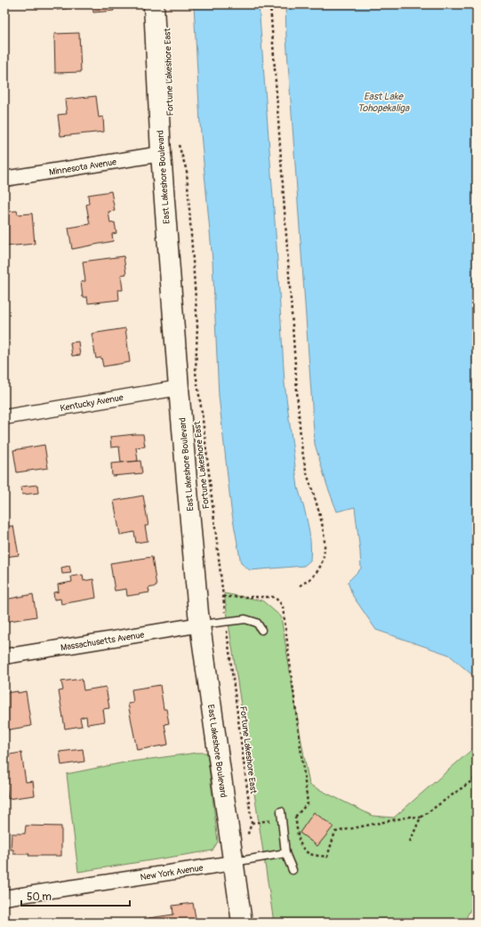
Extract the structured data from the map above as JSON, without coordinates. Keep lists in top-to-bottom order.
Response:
{
  "streets": {
    "street": [
      "Minnesota Avenue",
      "East Lakeshore Boulevard",
      "Kentucky Avenue",
      "Massachusetts Avenue",
      "New York Avenue"
    ],
    "path": ["Fortune Lakeshore East"]
  },
  "crossings": [
    ["Fortune Lakeshore East", "East Lakeshore Boulevard"],
    ["Fortune Lakeshore East", "New York Avenue"],
    ["Minnesota Avenue", "East Lakeshore Boulevard"],
    ["East Lakeshore Boulevard", "Kentucky Avenue"],
    ["East Lakeshore Boulevard", "Massachusetts Avenue"],
    ["East Lakeshore Boulevard", "New York Avenue"]
  ],
  "water": ["East Lake Tohopekaliga"],
  "scale_bar": "50 m"
}
